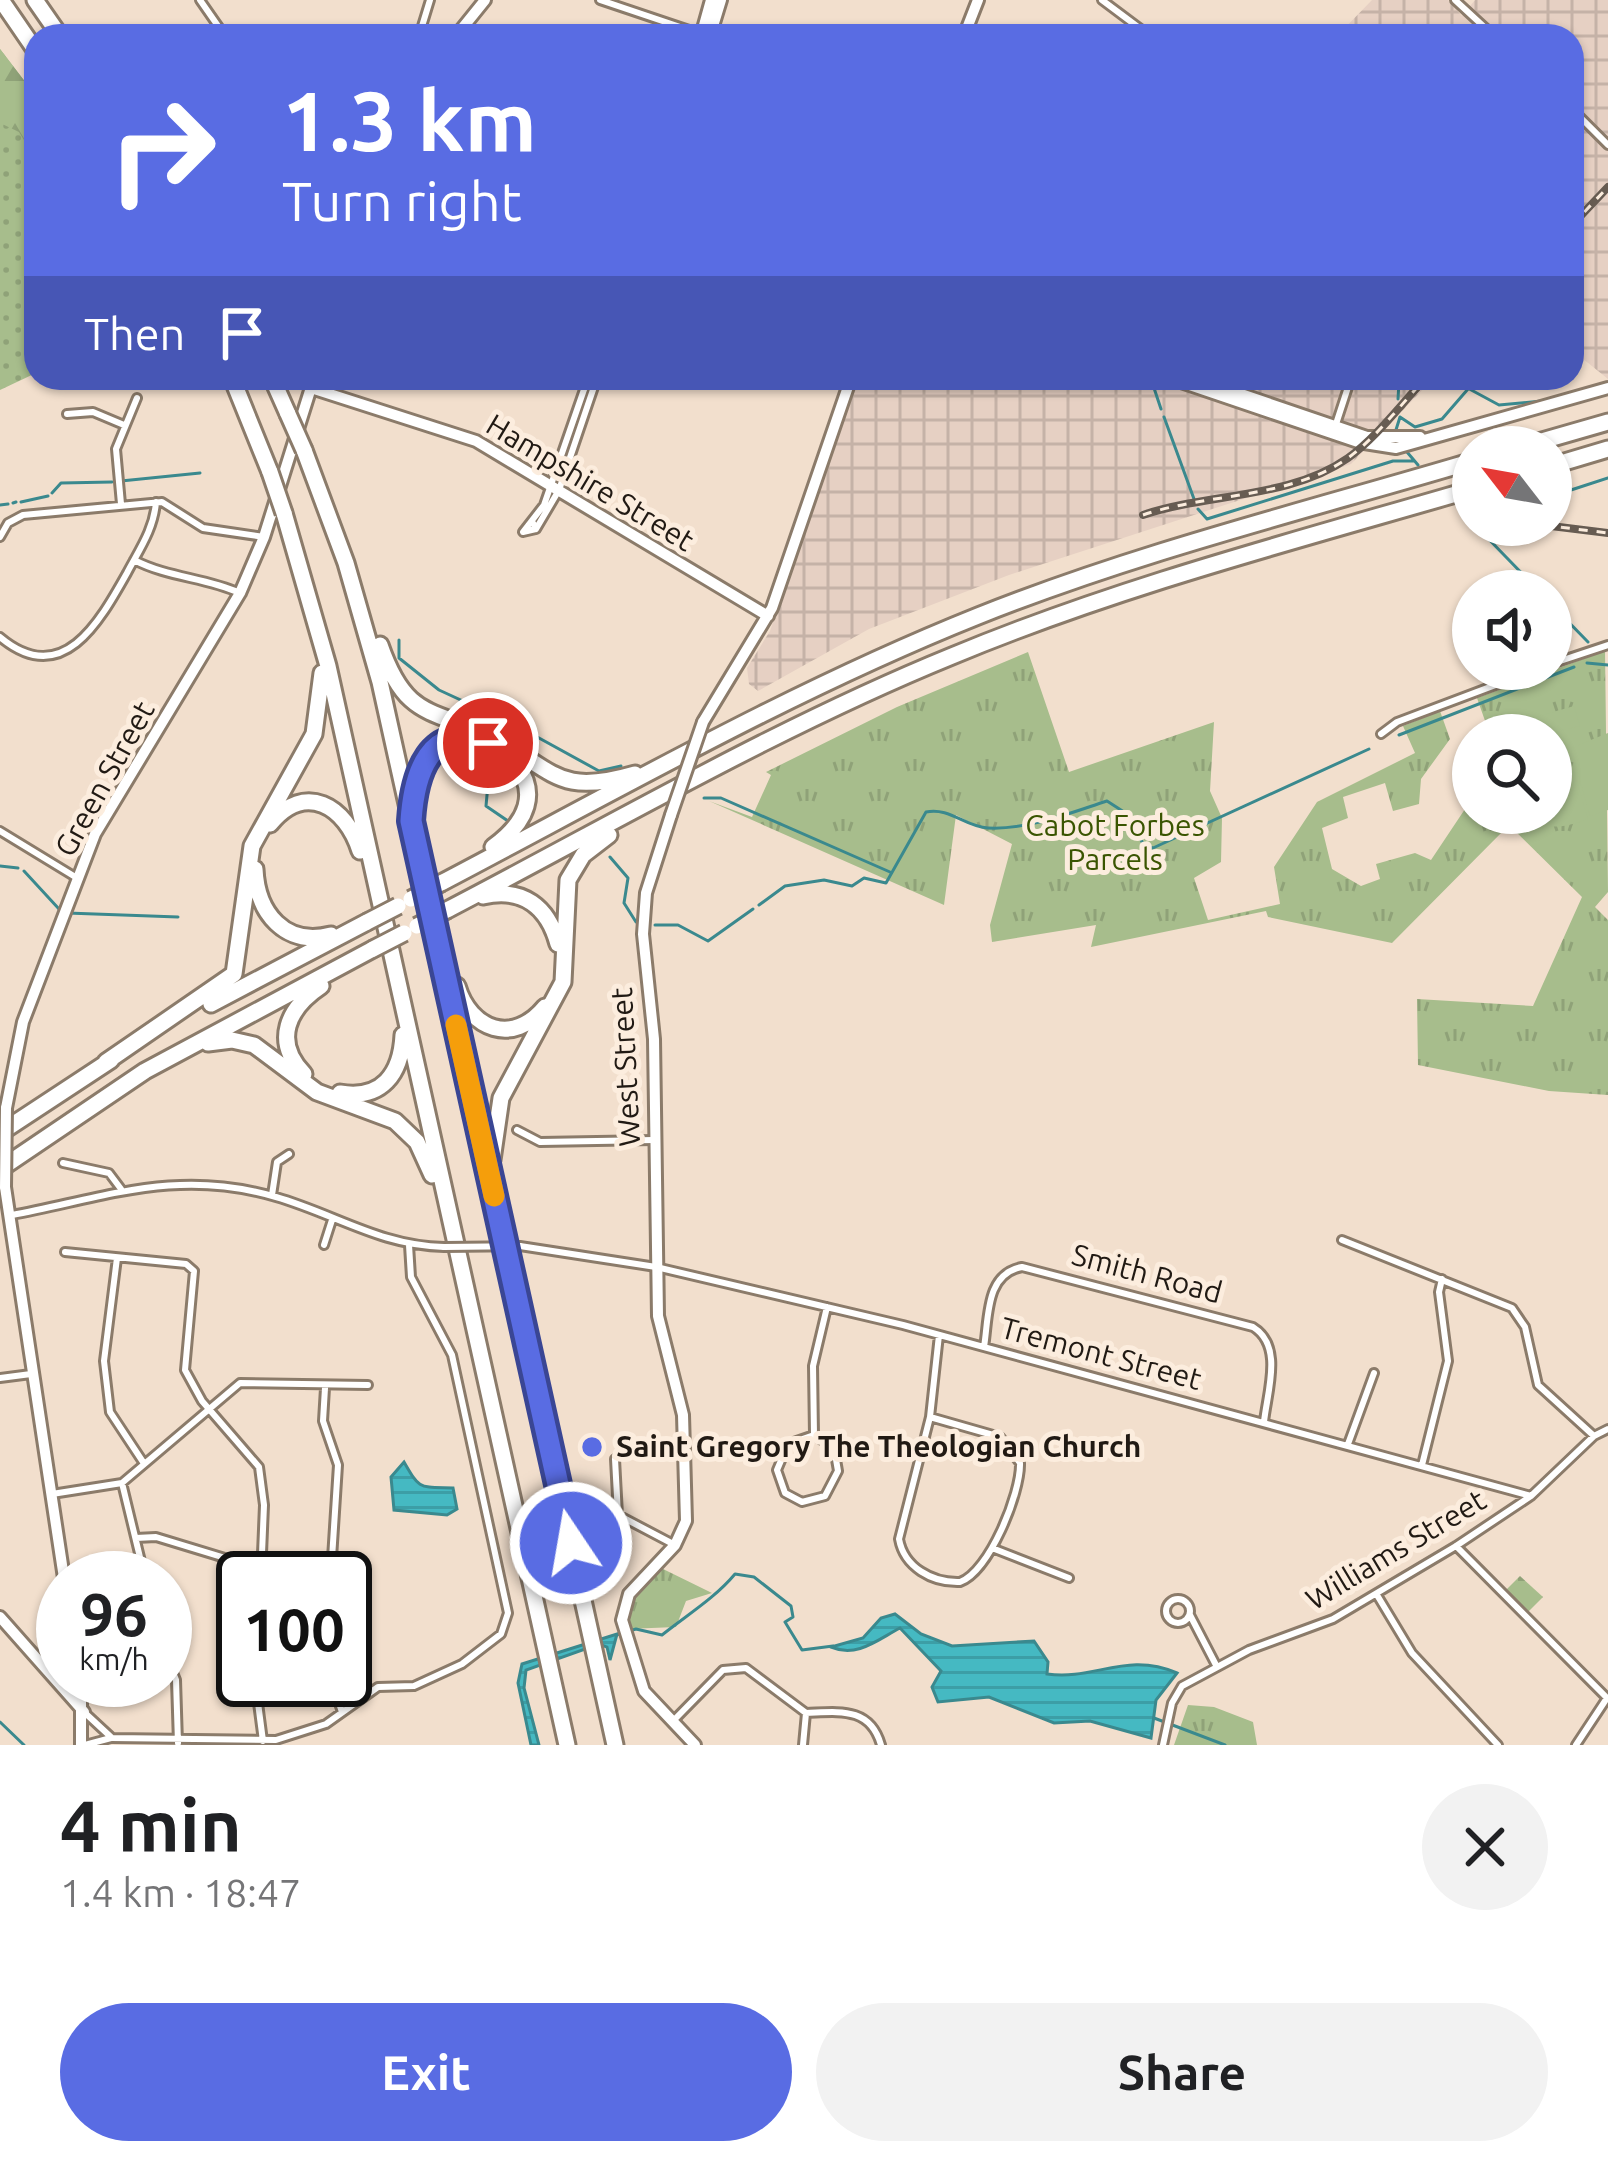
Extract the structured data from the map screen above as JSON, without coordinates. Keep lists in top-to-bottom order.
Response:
{
  "streets": {
    "street": [
      "Hampshire Street",
      "Green Street",
      "West Street",
      "Smith Road",
      "Tremont Street",
      "Williams Street"
    ]
  },
  "crossings": [
    ["Hampshire Street", "West Street"],
    ["Green Street", "Tremont Street"],
    ["West Street", "Tremont Street"],
    ["Smith Road", "Tremont Street"],
    ["Tremont Street", "Williams Street"]
  ],
  "parks": ["Cabot Forbes Parcels"],
  "places": ["Saint Gregory The Theologian Church"],
  "north": "top left",
  "page": {
    "turn": ["1.3 km", "Turn right"],
    "then": "Then",
    "speed": "96 km/h",
    "limit": "100",
    "heading": ["4 min", "1.4 km · 18:47"],
    "buttons": ["Exit", "Share"]
  }
}
